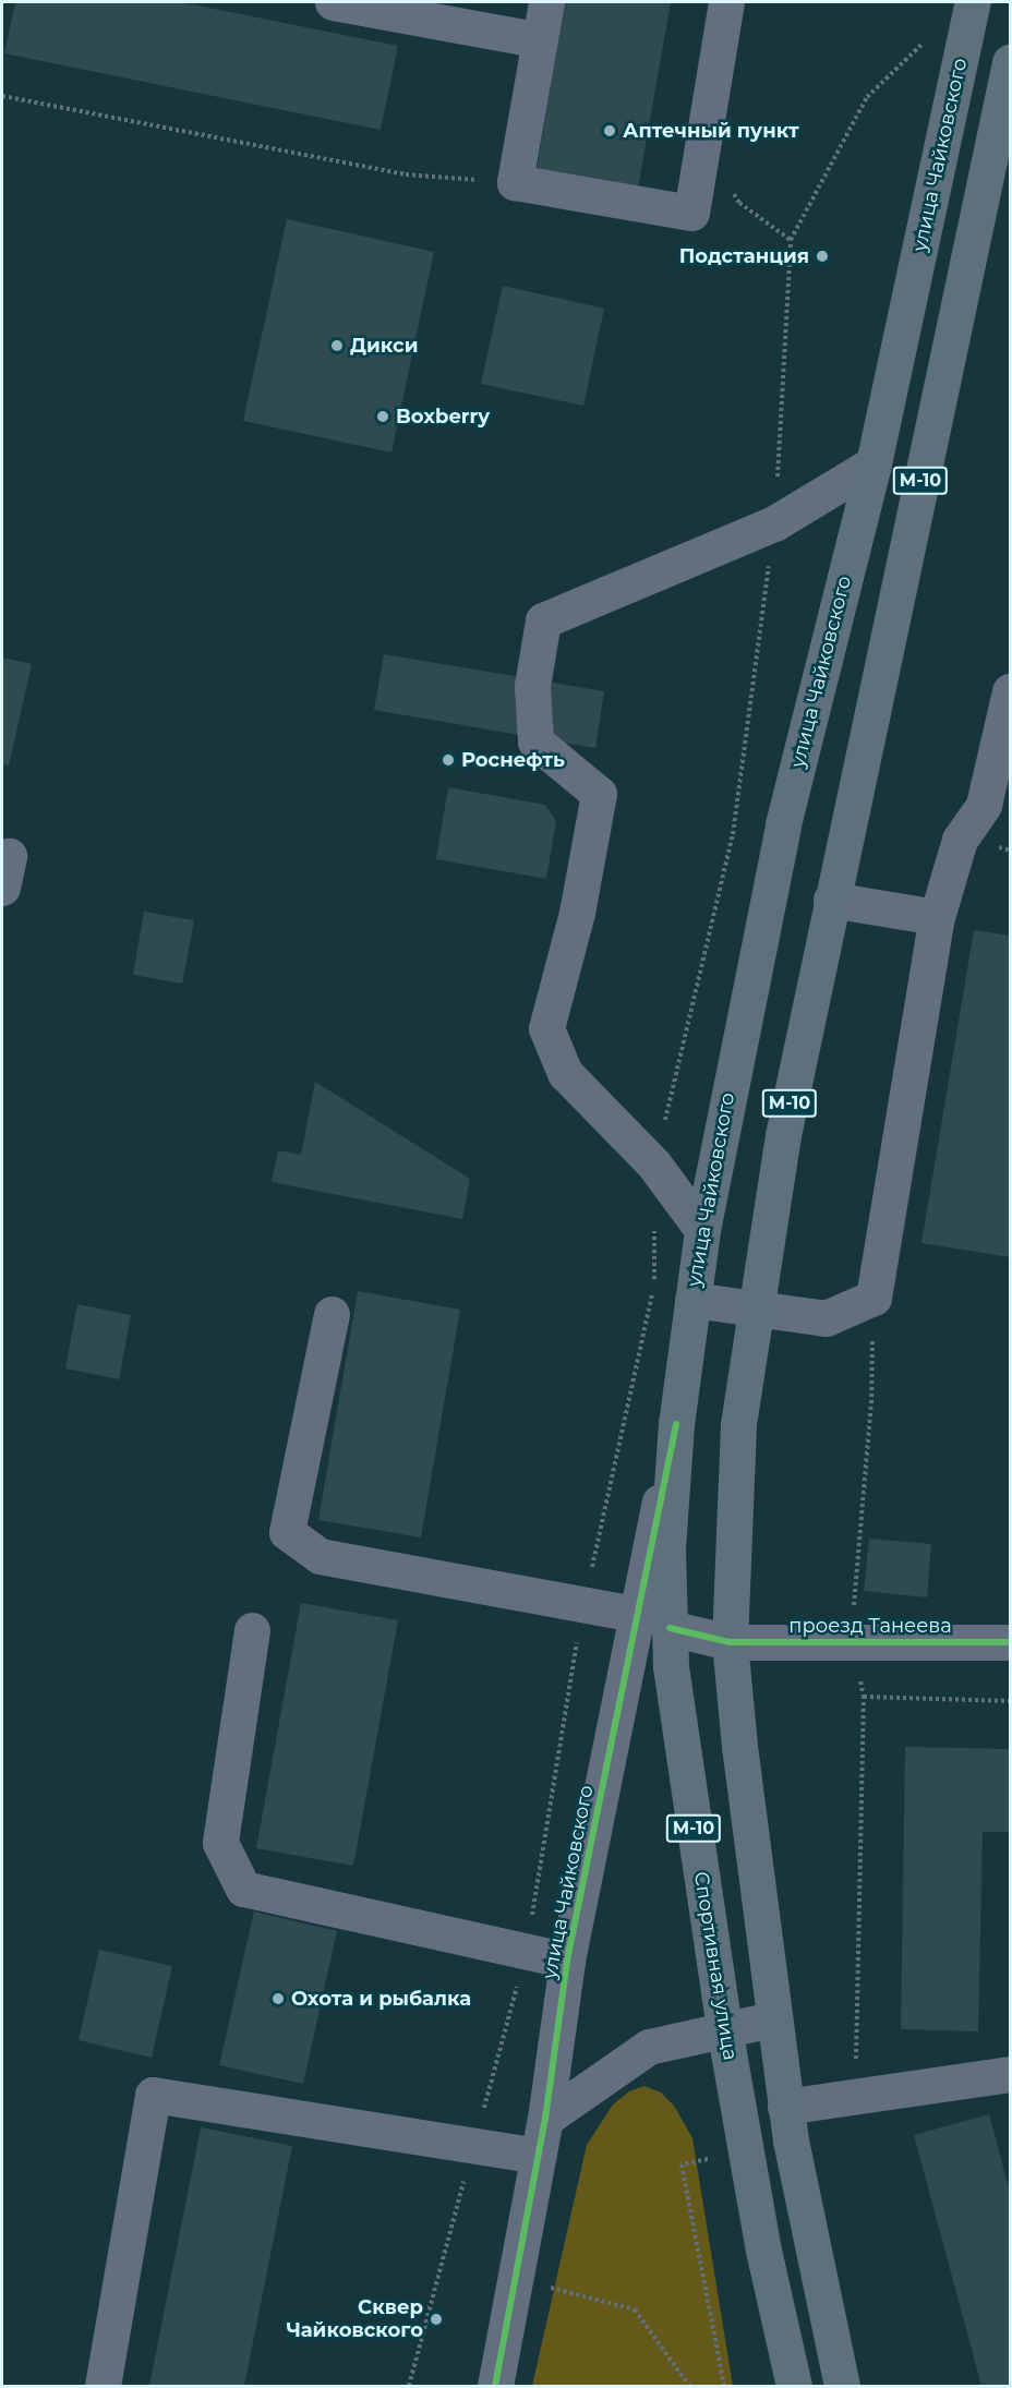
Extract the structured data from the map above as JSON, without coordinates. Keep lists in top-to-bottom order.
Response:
{
  "streets": {
    "highway": ["улица Чайковского", "М-10", "Спортивная улица"],
    "street": ["проезд Танеева"]
  },
  "crossings": [
    ["улица Чайковского", "Спортивная улица"],
    ["М-10", "проезд Танеева"],
    ["проезд Танеева", "Спортивная улица"]
  ],
  "places": [
    "Аптечный пункт",
    "Подстанция",
    "Дикси",
    "Boxberry",
    "Роснефть",
    "Охота и рыбалка",
    "Сквер Чайковского"
  ]
}
